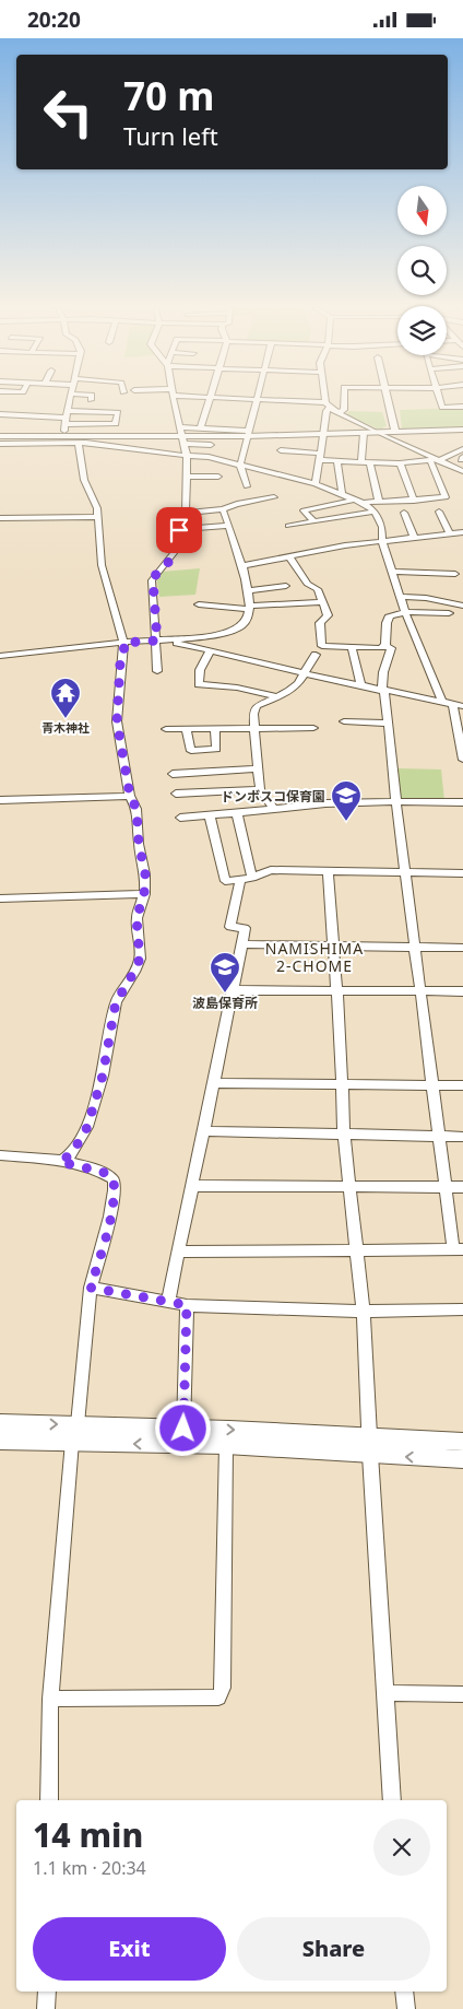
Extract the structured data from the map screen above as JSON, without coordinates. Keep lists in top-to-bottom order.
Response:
{
  "districts": ["NAMISHIMA 2-CHOME"],
  "places": {
    "temple": ["青木神社"],
    "school or university": ["ドンボスコ保育園", "波島保育所"]
  },
  "north": "bottom",
  "page": {
    "status": "20:20",
    "turn": ["70 m", "Turn left"],
    "heading": ["14 min", "1.1 km · 20:34"],
    "buttons": ["Exit", "Share"]
  }
}
